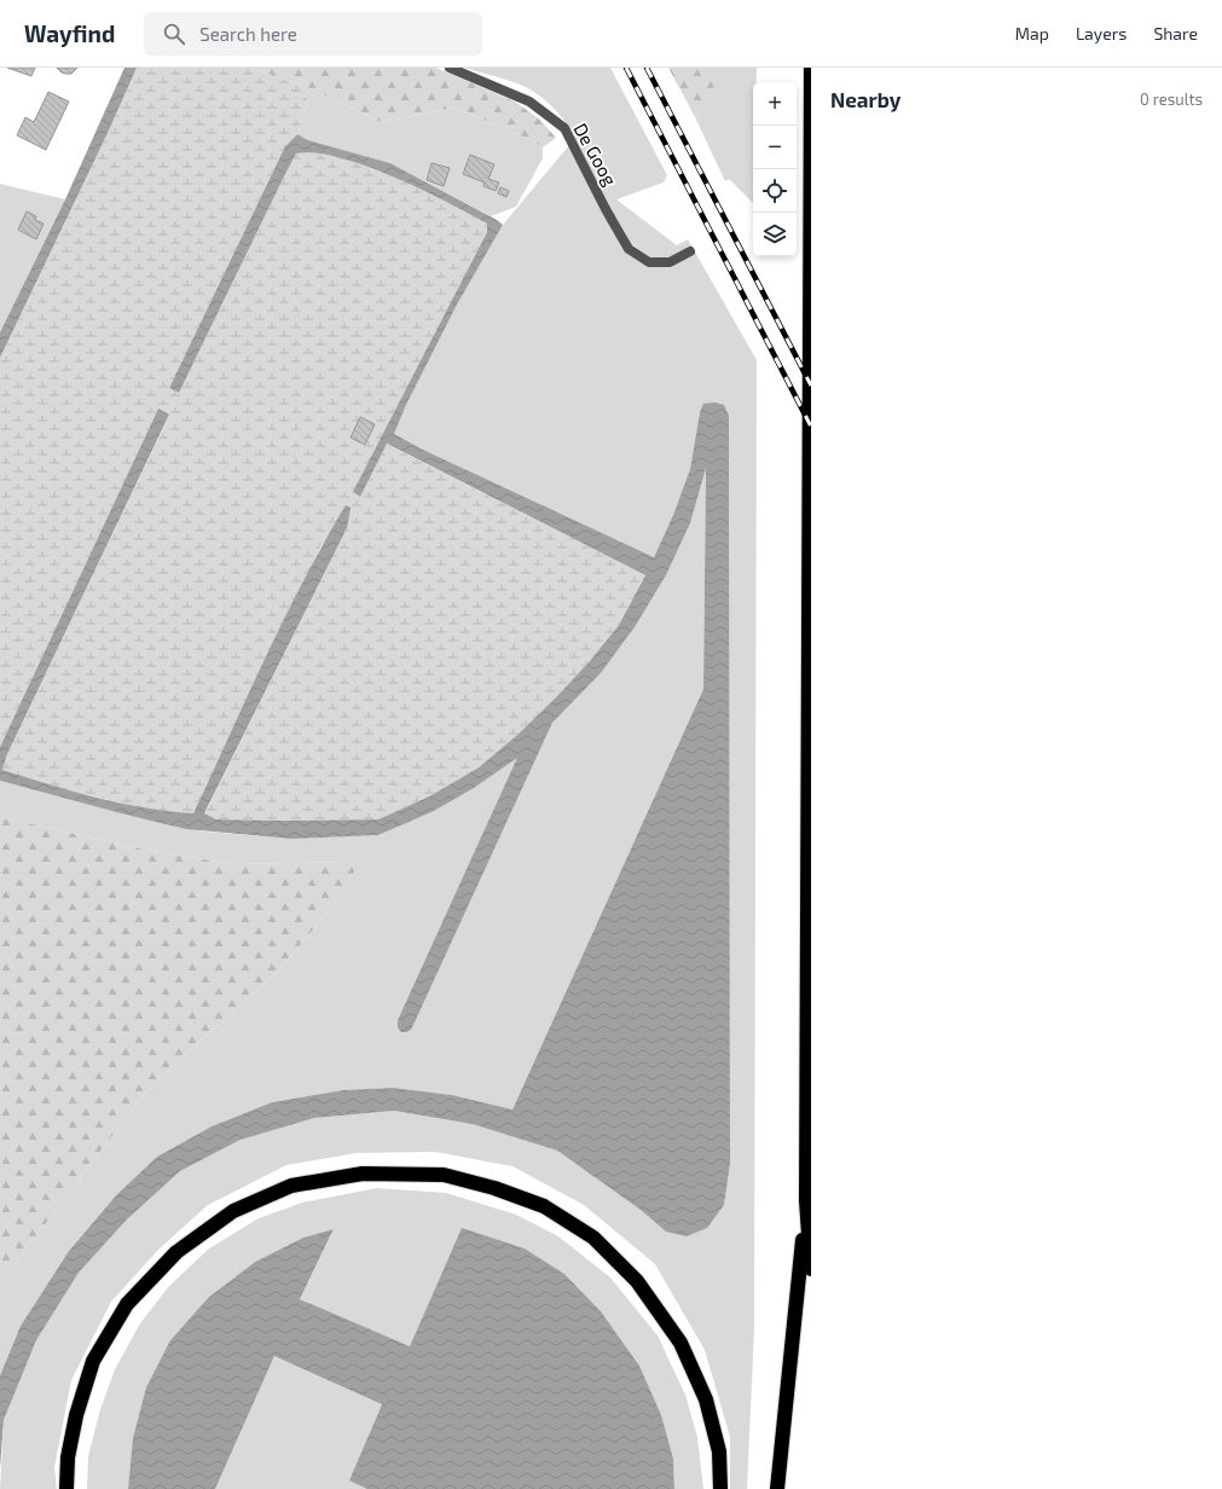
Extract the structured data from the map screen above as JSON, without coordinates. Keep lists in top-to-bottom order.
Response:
{
  "streets": {
    "lane": ["De Goog"]
  },
  "page": {
    "header": "Wayfind",
    "search": "Search here",
    "nav": ["Map", "Layers", "Share"],
    "heading": ["Nearby", "0 results"],
    "map_buttons": ["+", "−"]
  }
}
